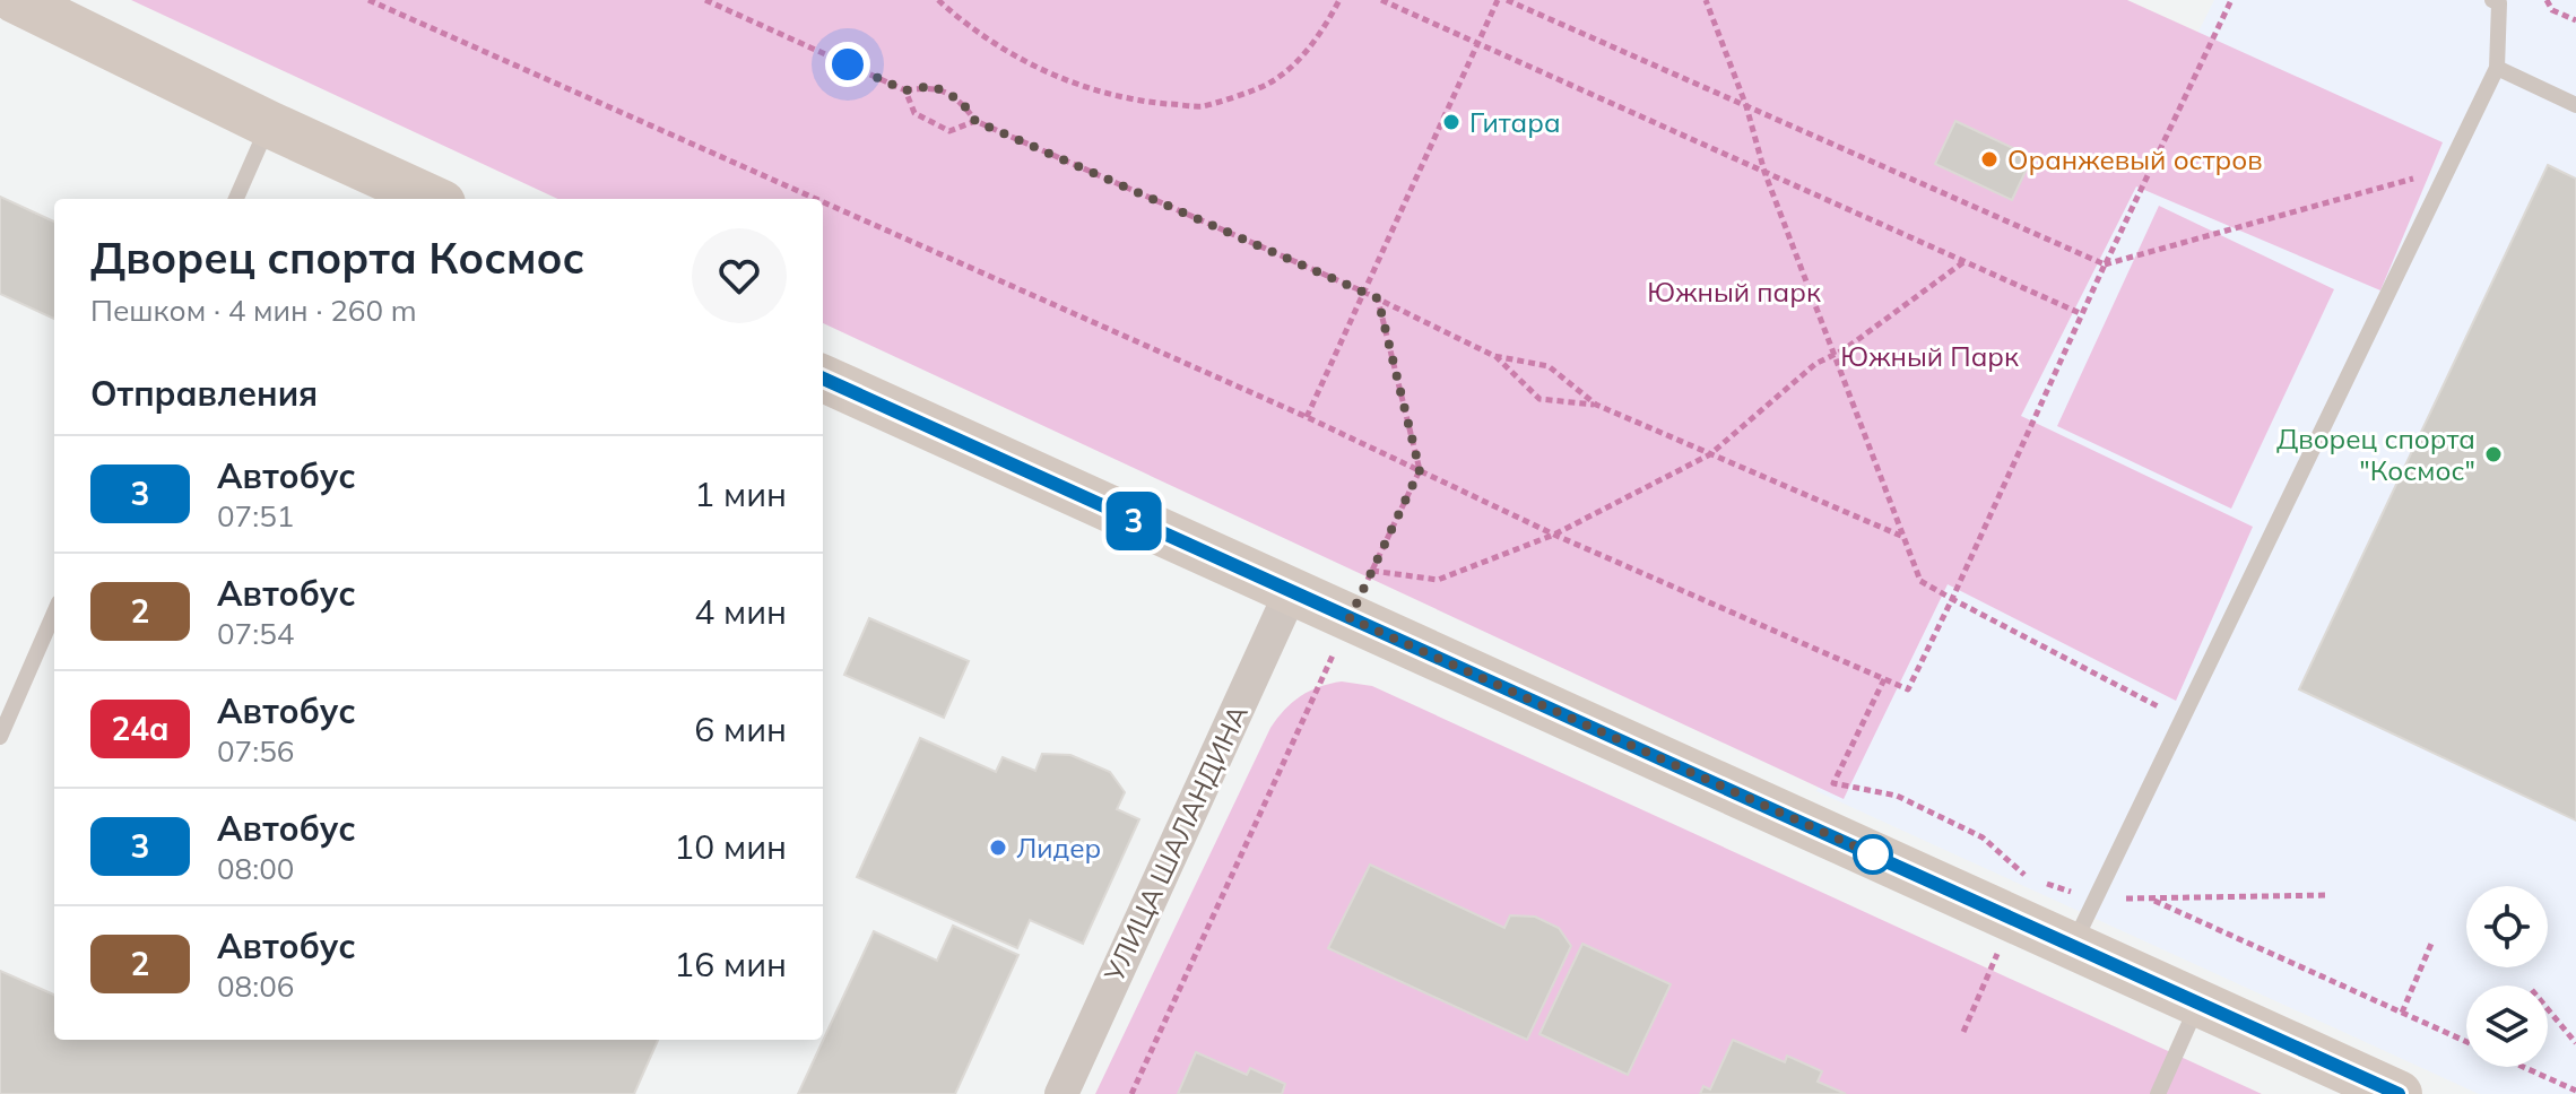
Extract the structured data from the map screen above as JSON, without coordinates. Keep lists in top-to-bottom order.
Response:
{
  "streets": {
    "street": ["УЛИЦА ШАЛАНДИНА"]
  },
  "parks": ["Южный парк", "Южный Парк"],
  "places": [
    "Гитара",
    "Оранжевый остров",
    "Дворец спорта \"Космос\"",
    "Лидер"
  ],
  "lines": ["bus line 3"],
  "page": {
    "on_map": "3",
    "heading": [
      ["Дворец спорта Космос", "Пешком · 4 мин · 260 m"],
      "Отправления"
    ],
    "list": [
      {
        "mark": "3",
        "name": "Автобус",
        "note": "07:51",
        "value": "1 мин"
      },
      {
        "mark": "2",
        "name": "Автобус",
        "note": "07:54",
        "value": "4 мин"
      },
      {
        "mark": "24a",
        "name": "Автобус",
        "note": "07:56",
        "value": "6 мин"
      },
      {
        "mark": "3",
        "name": "Автобус",
        "note": "08:00",
        "value": "10 мин"
      },
      {
        "mark": "2",
        "name": "Автобус",
        "note": "08:06",
        "value": "16 мин"
      }
    ]
  }
}
